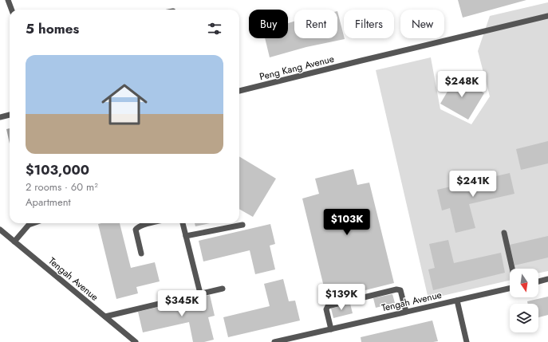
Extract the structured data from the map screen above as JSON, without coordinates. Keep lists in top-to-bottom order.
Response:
{
  "streets": {
    "lane": ["Peng Kang Avenue", "Tengah Avenue"]
  },
  "north": "bottom",
  "page": {
    "chip": [
      "Buy",
      "Rent",
      "Filters",
      "New"
    ],
    "heading": "5 homes",
    "list": [
      {
        "name": "$103,000",
        "note": "2 rooms · 60 m² · Apartment"
      }
    ],
    "price": [
      "$248K",
      "$241K",
      "$103K",
      "$139K",
      "$345K"
    ]
  }
}
